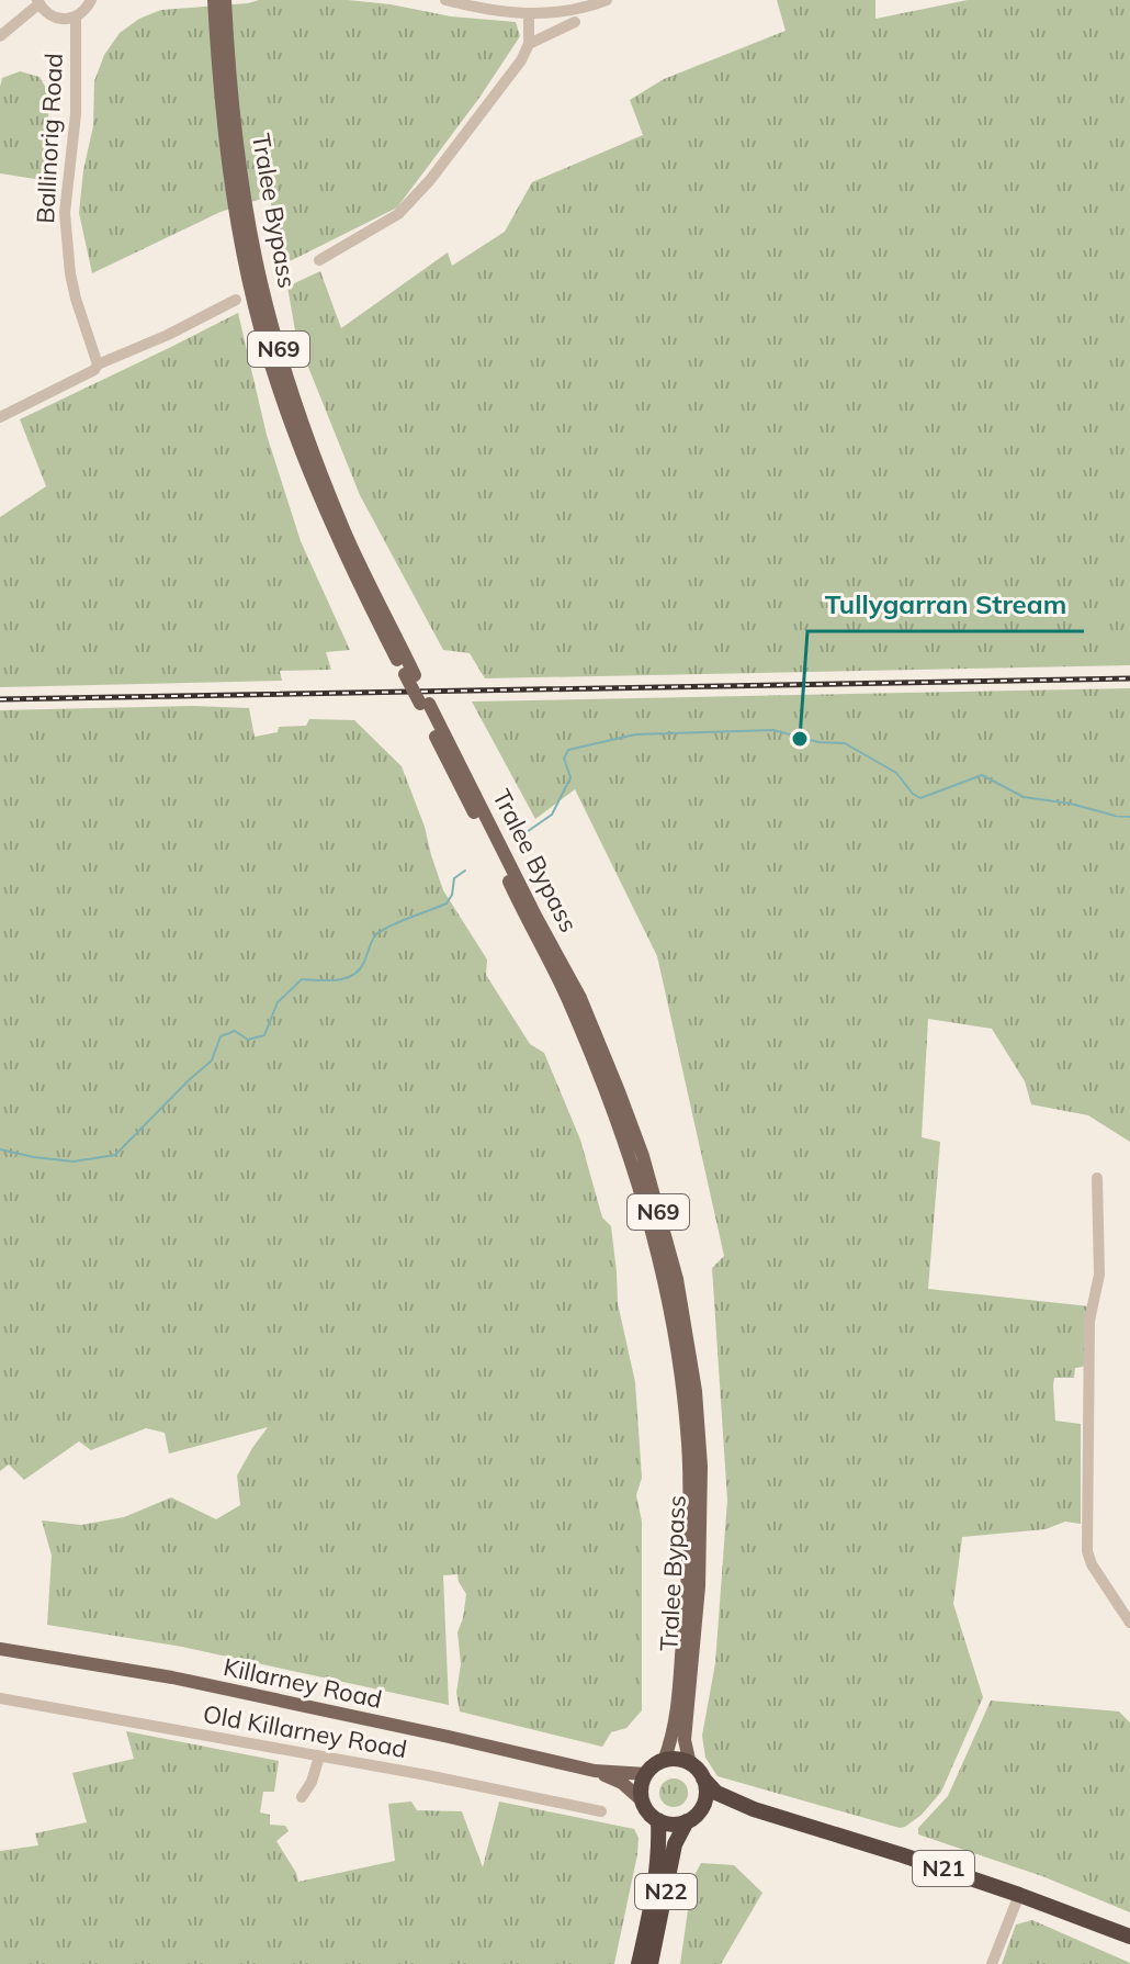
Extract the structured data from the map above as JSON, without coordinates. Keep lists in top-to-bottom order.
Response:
{
  "streets": {
    "highway": ["N21", "N22"],
    "main road": ["Tralee Bypass", "N69", "Killarney Road"],
    "street": ["Ballinorig Road", "Old Killarney Road"]
  },
  "crossings": [
    ["Tralee Bypass", "Killarney Road"],
    ["Tralee Bypass", "N21"],
    ["Tralee Bypass", "N22"],
    ["Killarney Road", "N21"],
    ["Killarney Road", "N22"],
    ["N21", "N22"]
  ],
  "places": ["Tullygarran Stream"]
}
